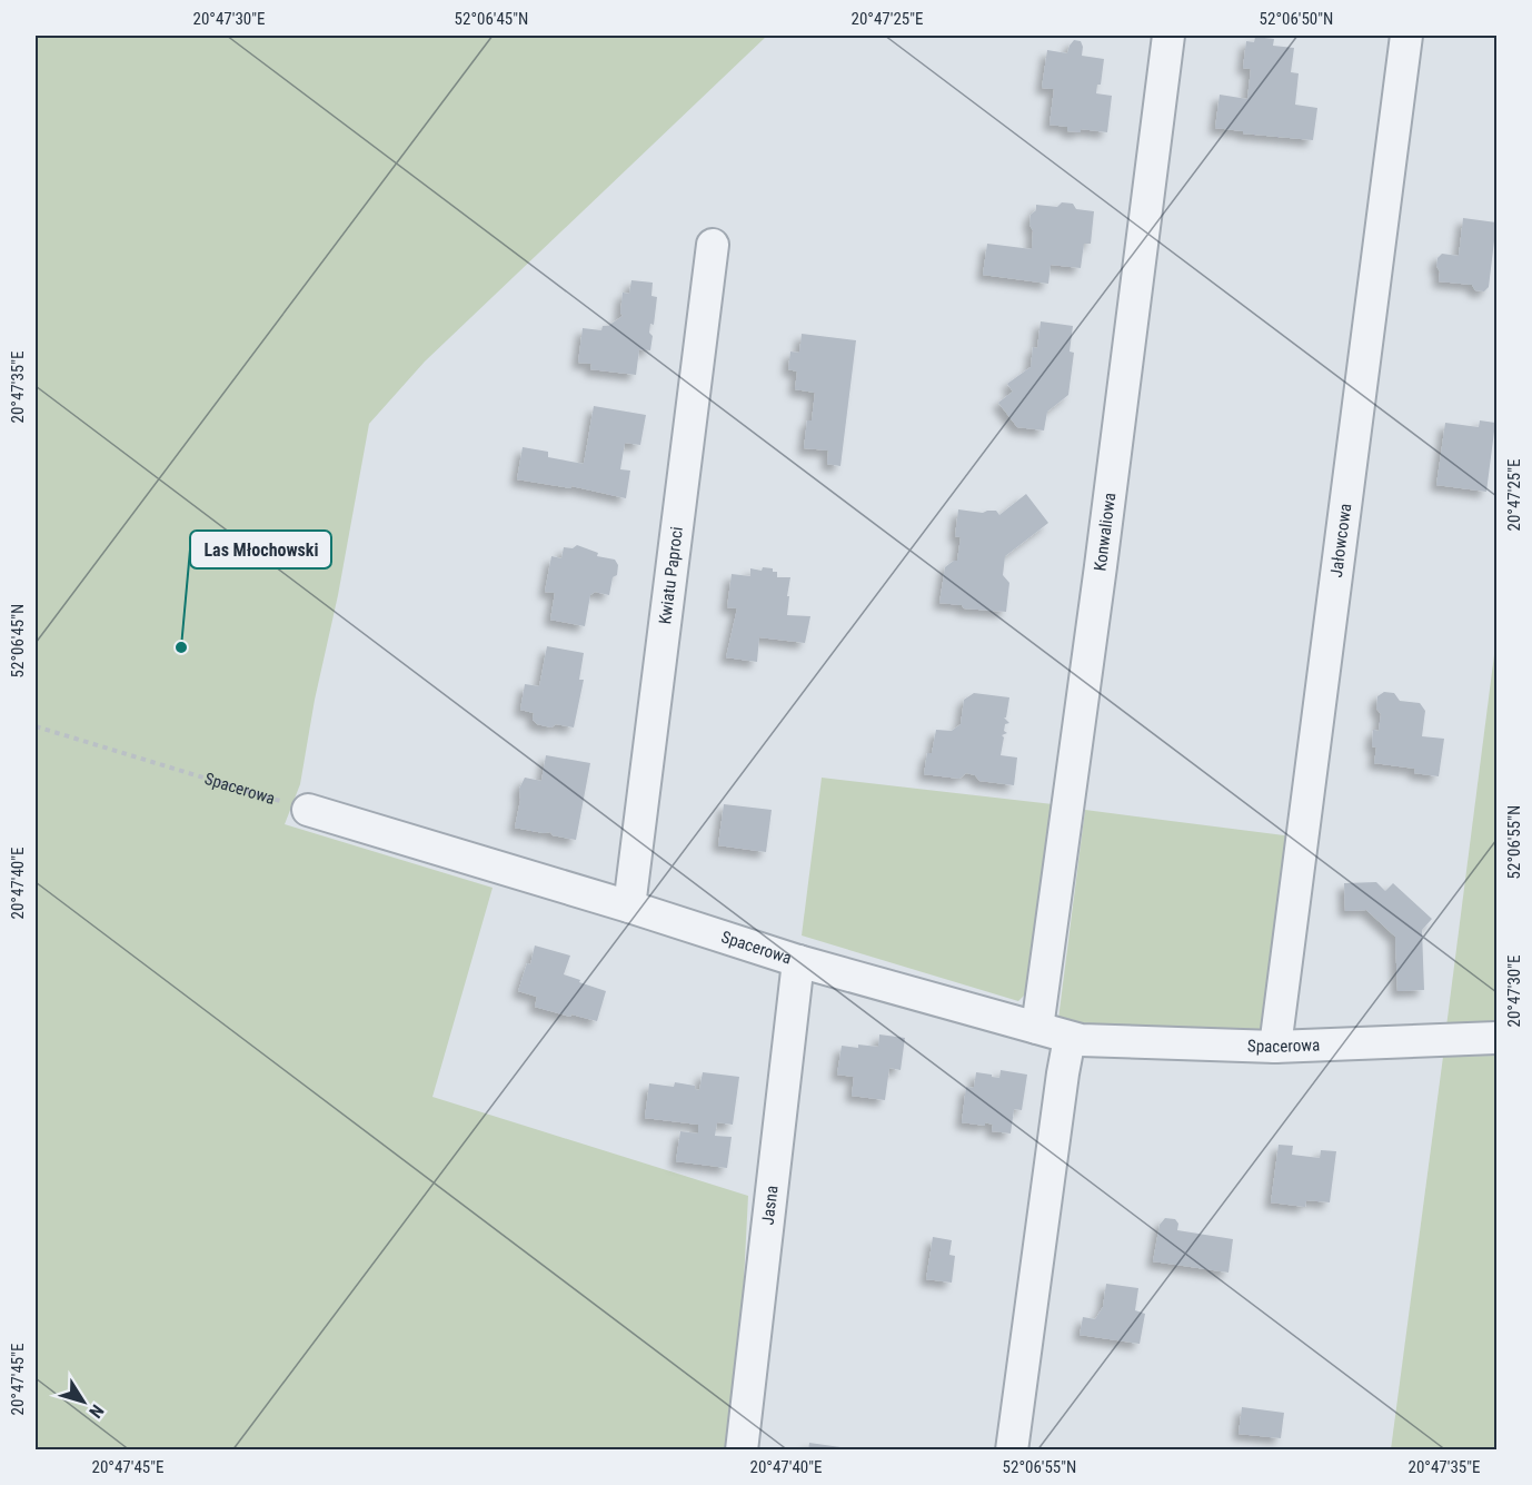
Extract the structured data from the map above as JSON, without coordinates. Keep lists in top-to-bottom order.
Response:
{
  "streets": {
    "street": [
      "Konwaliowa",
      "Jałowcowa",
      "Kwiatu Paproci",
      "Spacerowa",
      "Jasna"
    ]
  },
  "crossings": [
    ["Konwaliowa", "Spacerowa"],
    ["Jałowcowa", "Spacerowa"],
    ["Kwiatu Paproci", "Spacerowa"],
    ["Spacerowa", "Jasna"]
  ],
  "places": ["Las Młochowski"],
  "north": "bottom right",
  "coordinates": [
    "20°47'30\"E",
    "52°06'45\"N",
    "20°47'25\"E",
    "52°06'50\"N",
    "20°47'35\"E",
    "52°06'55\"N",
    "20°47'40\"E",
    "20°47'45\"E"
  ]
}
